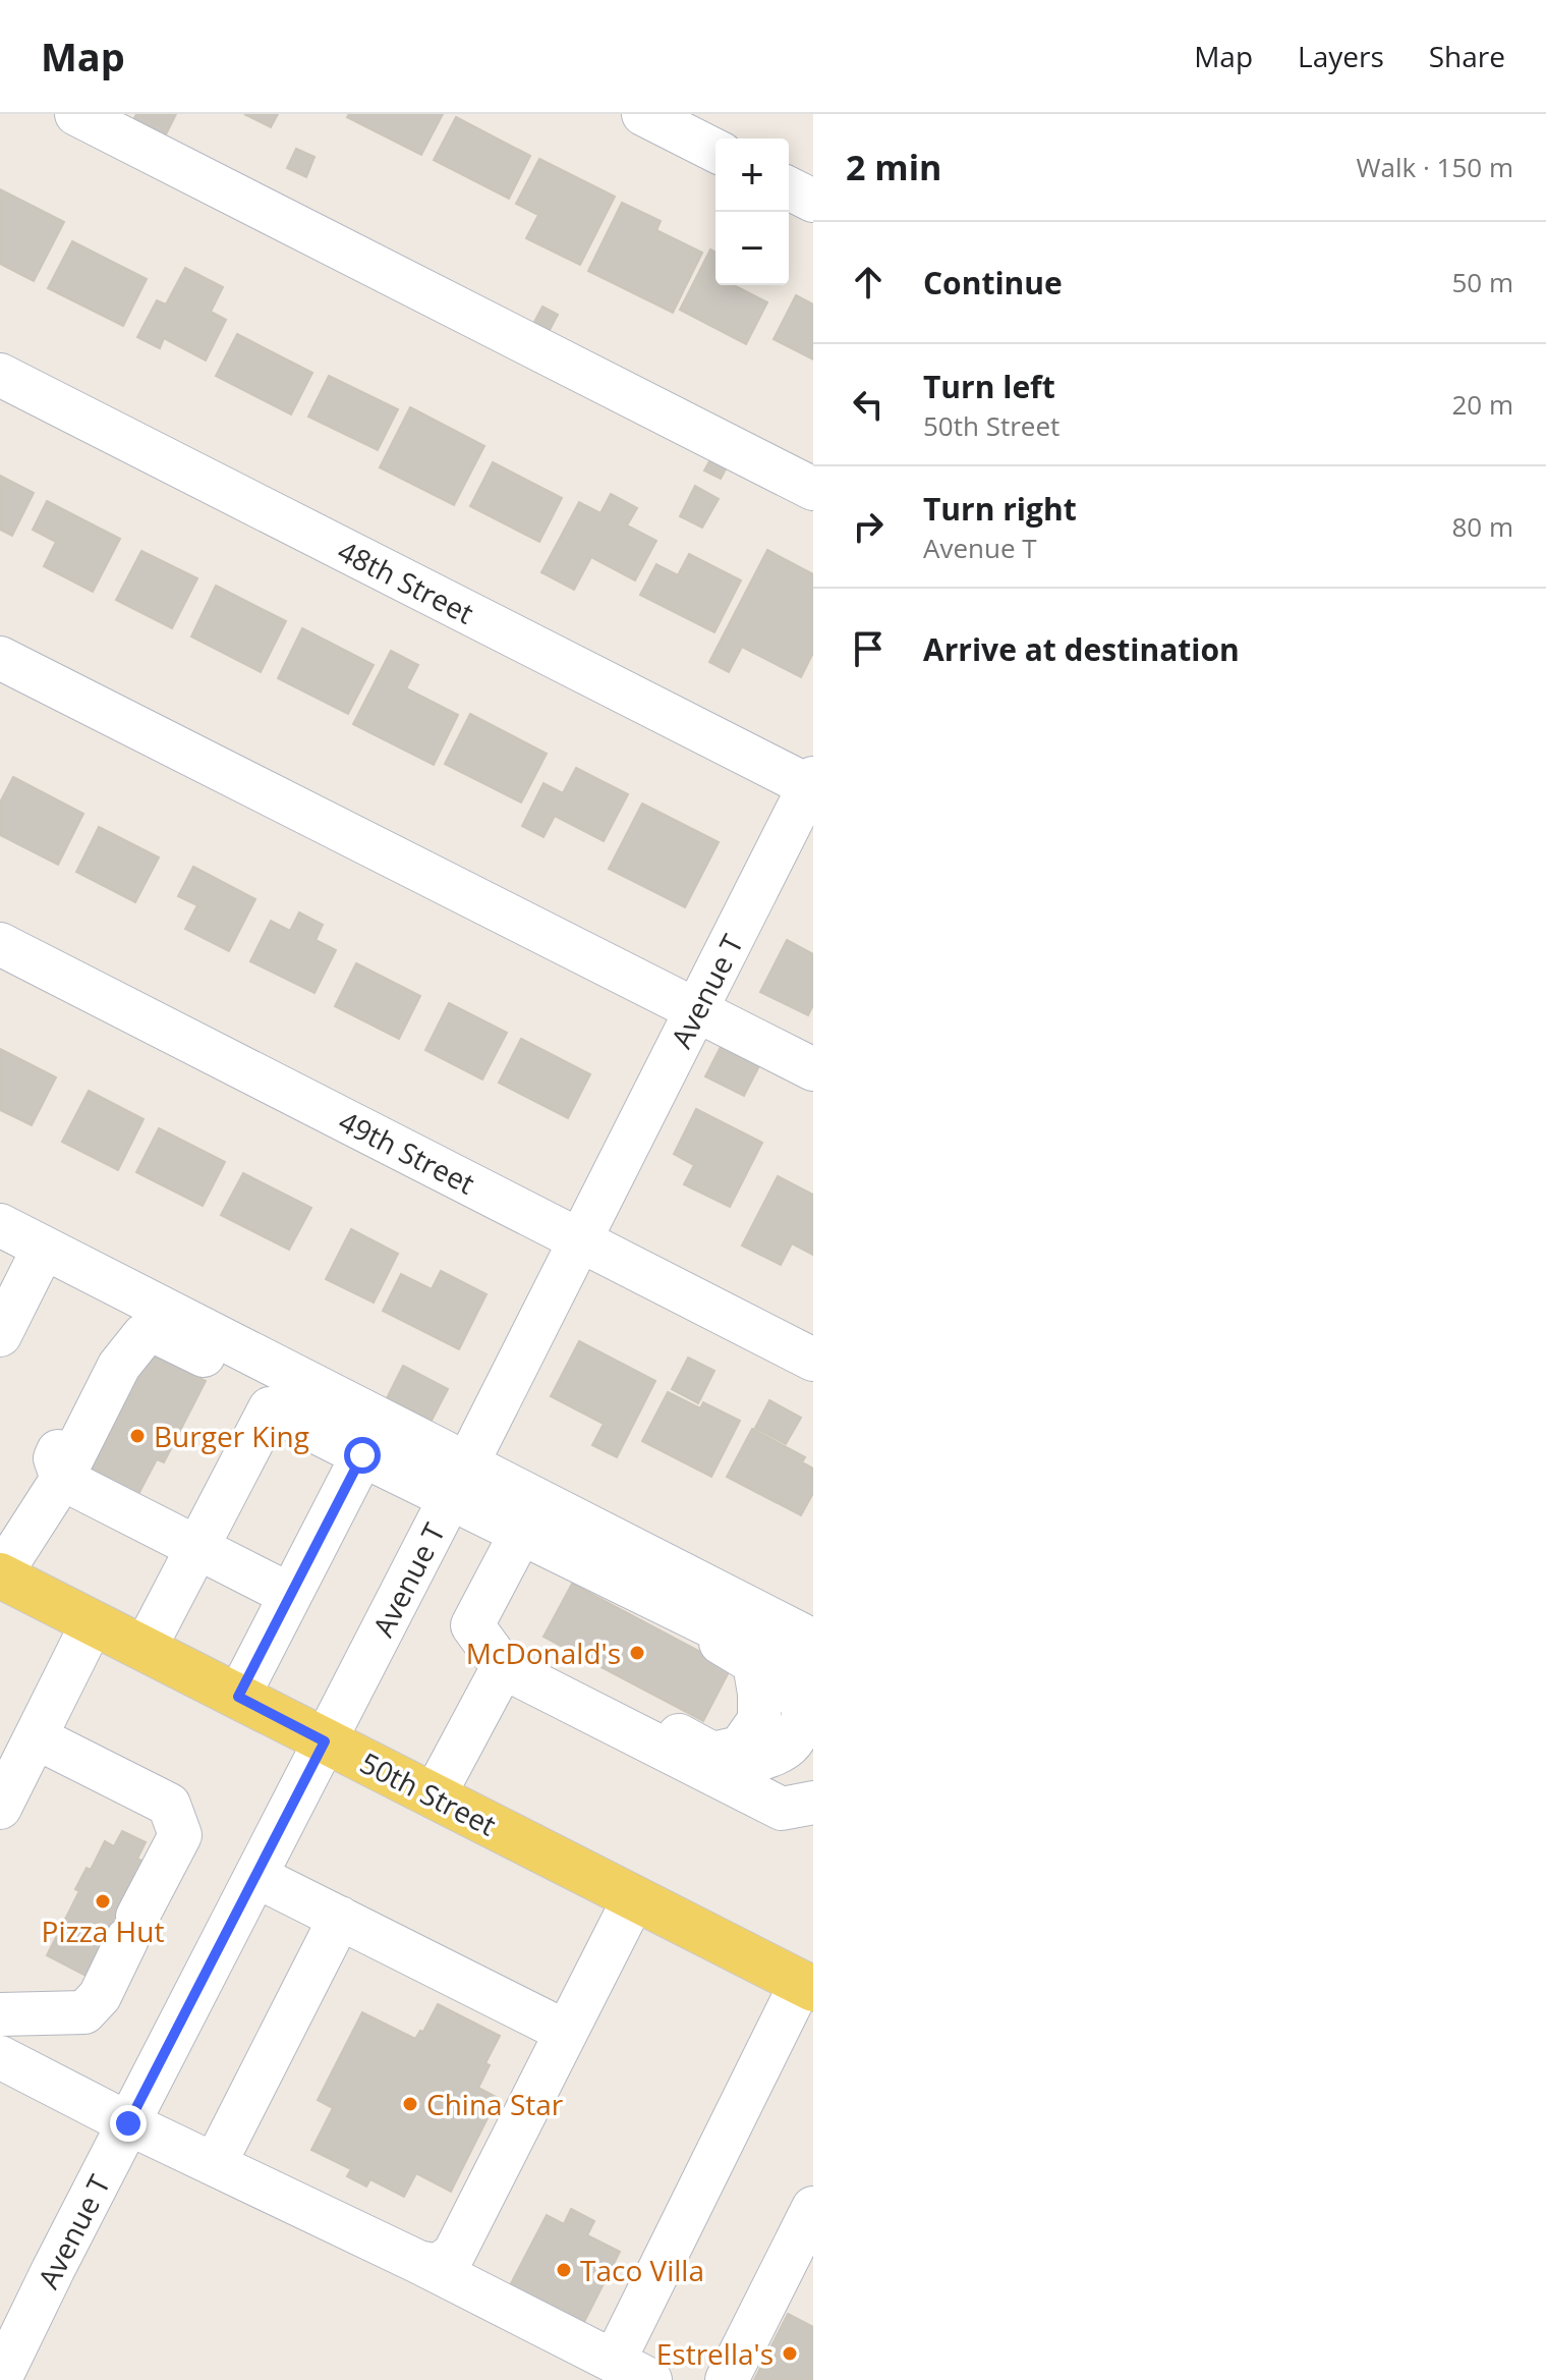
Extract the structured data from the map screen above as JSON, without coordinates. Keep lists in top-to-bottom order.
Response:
{
  "streets": {
    "main road": ["50th Street"],
    "street": ["48th Street", "Avenue T", "49th Street"]
  },
  "crossings": [
    ["48th Street", "Avenue T"],
    ["Avenue T", "49th Street"],
    ["Avenue T", "50th Street"]
  ],
  "places": [
    "Burger King",
    "McDonald's",
    "Pizza Hut",
    "China Star",
    "Taco Villa",
    "Estrella's"
  ],
  "page": {
    "header": "Map",
    "nav": ["Map", "Layers", "Share"],
    "heading": ["2 min", "Walk · 150 m"],
    "map_buttons": ["+", "−"],
    "list": [
      ["Continue", "50 m"],
      ["Turn left", "50th Street", "20 m"],
      ["Turn right", "Avenue T", "80 m"],
      "Arrive at destination"
    ]
  }
}
